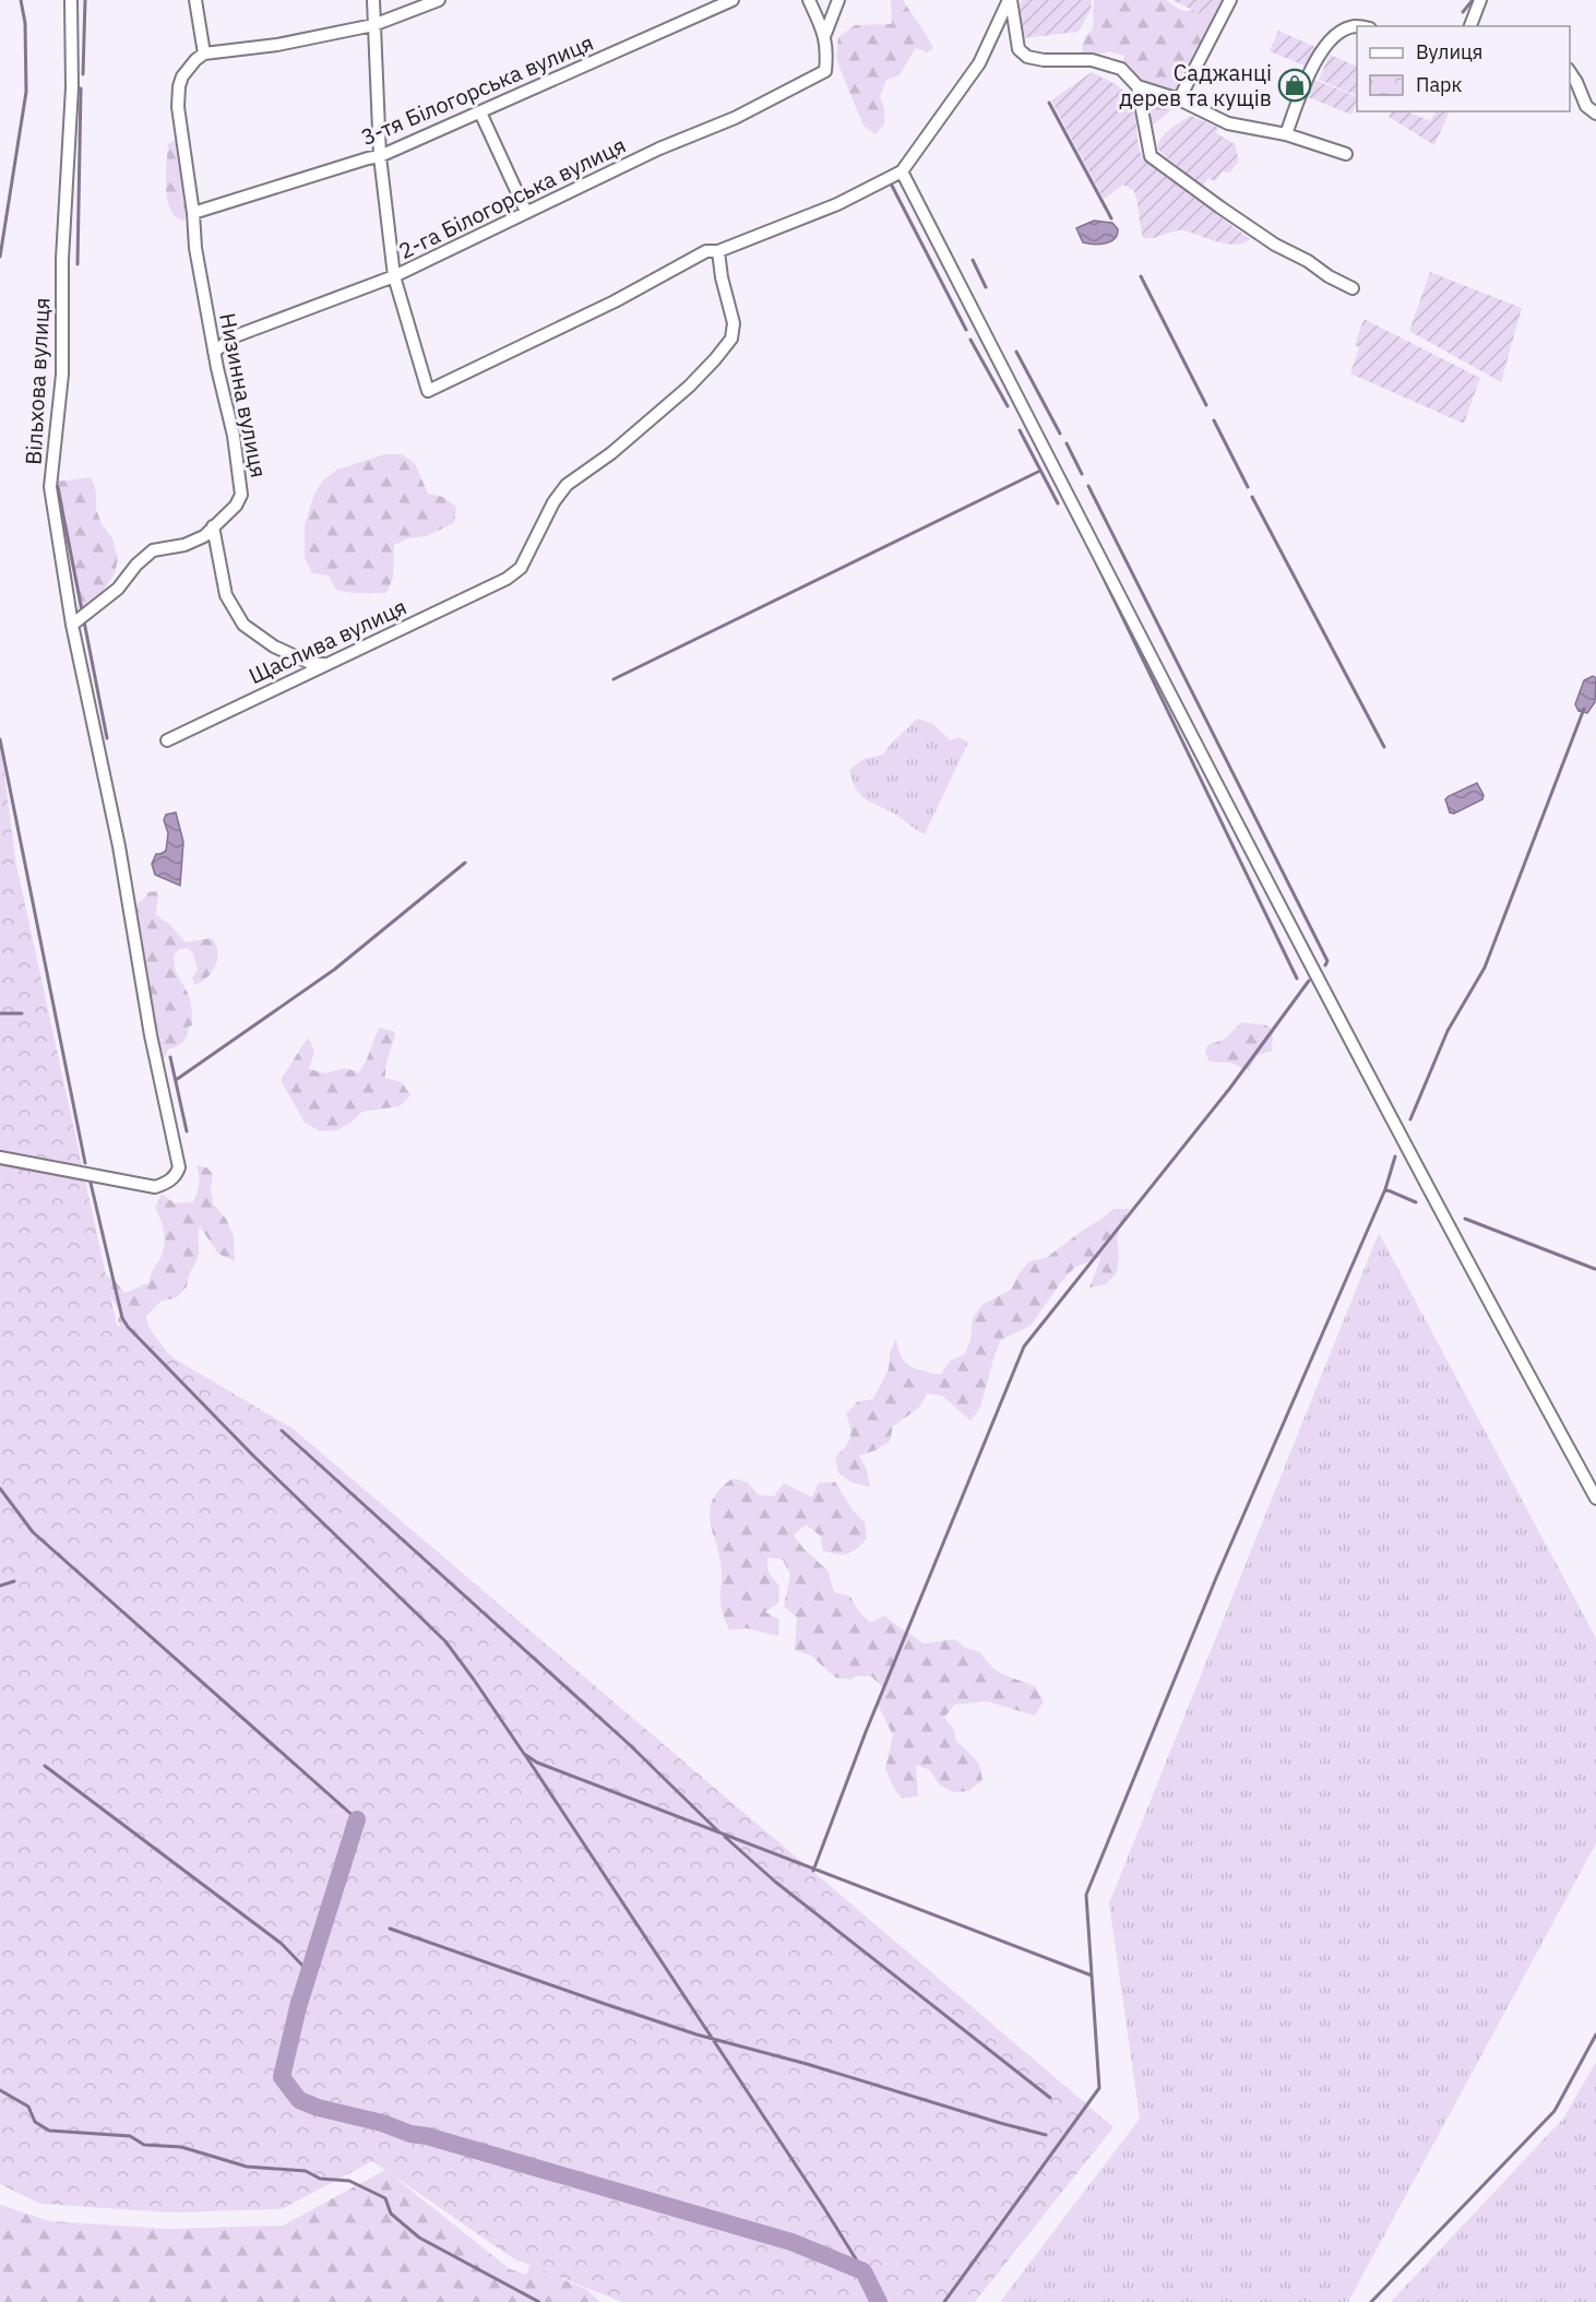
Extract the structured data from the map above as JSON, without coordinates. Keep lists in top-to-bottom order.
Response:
{
  "streets": {
    "street": [
      "3-тя Білогорська вулиця",
      "2-га Білогорська вулиця",
      "Вільхова вулиця",
      "Низинна вулиця",
      "Щаслива вулиця"
    ]
  },
  "crossings": [
    ["3-тя Білогорська вулиця", "Низинна вулиця"],
    ["2-га Білогорська вулиця", "Низинна вулиця"],
    ["Вільхова вулиця", "Низинна вулиця"]
  ],
  "places": {
    "shop": ["Саджанці дерев та кущів"]
  },
  "legend": ["Вулиця", "Парк"]
}
